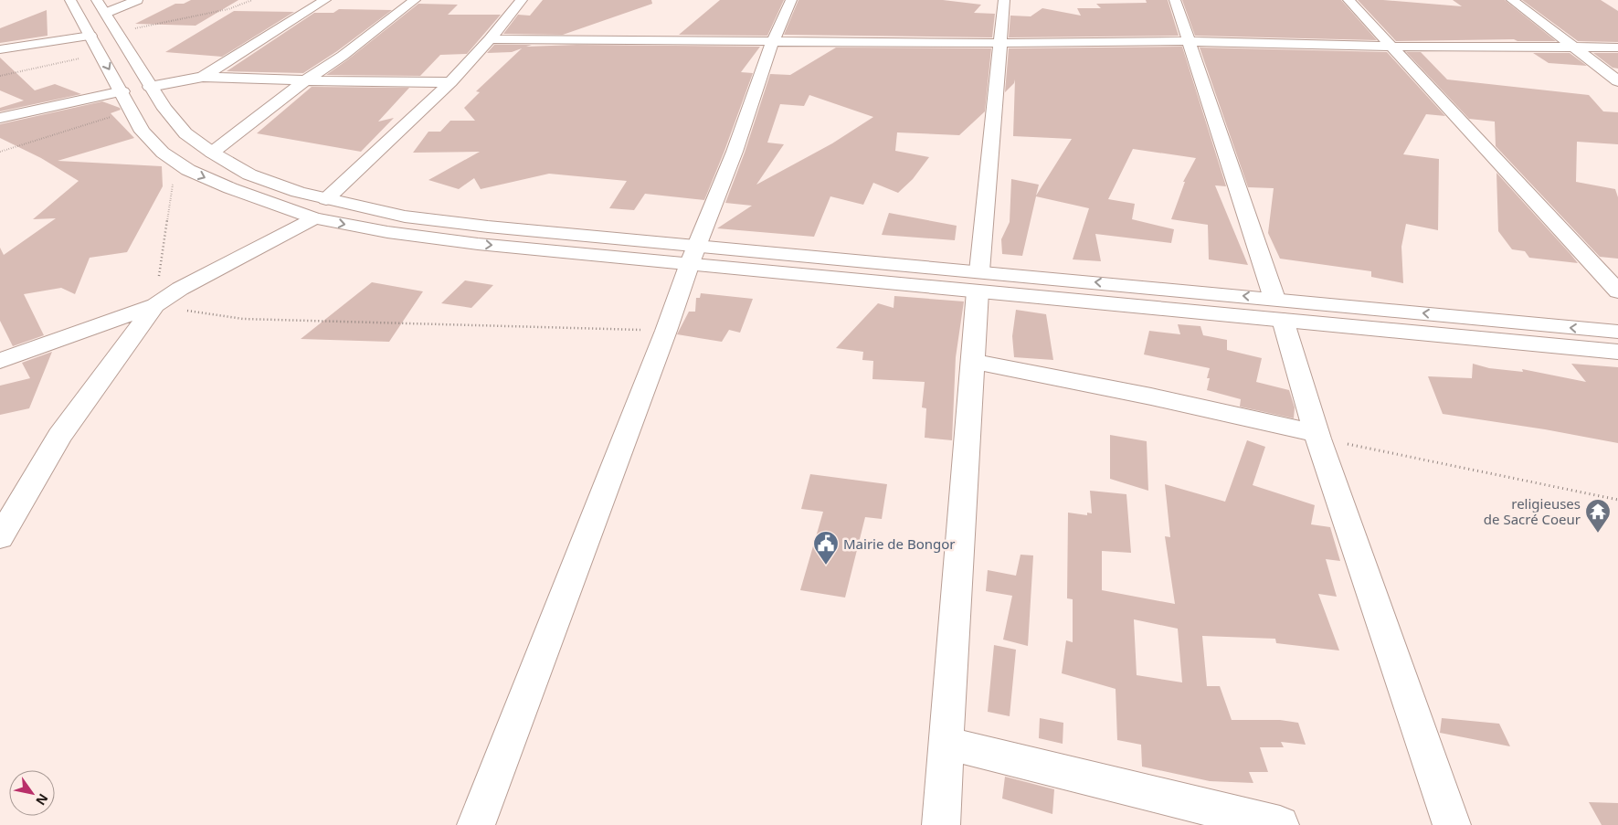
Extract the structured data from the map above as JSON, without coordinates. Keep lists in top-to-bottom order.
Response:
{
  "places": {
    "temple": ["religieuses de Sacré Coeur"],
    "public building": ["Mairie de Bongor"]
  },
  "north": "bottom right"
}
